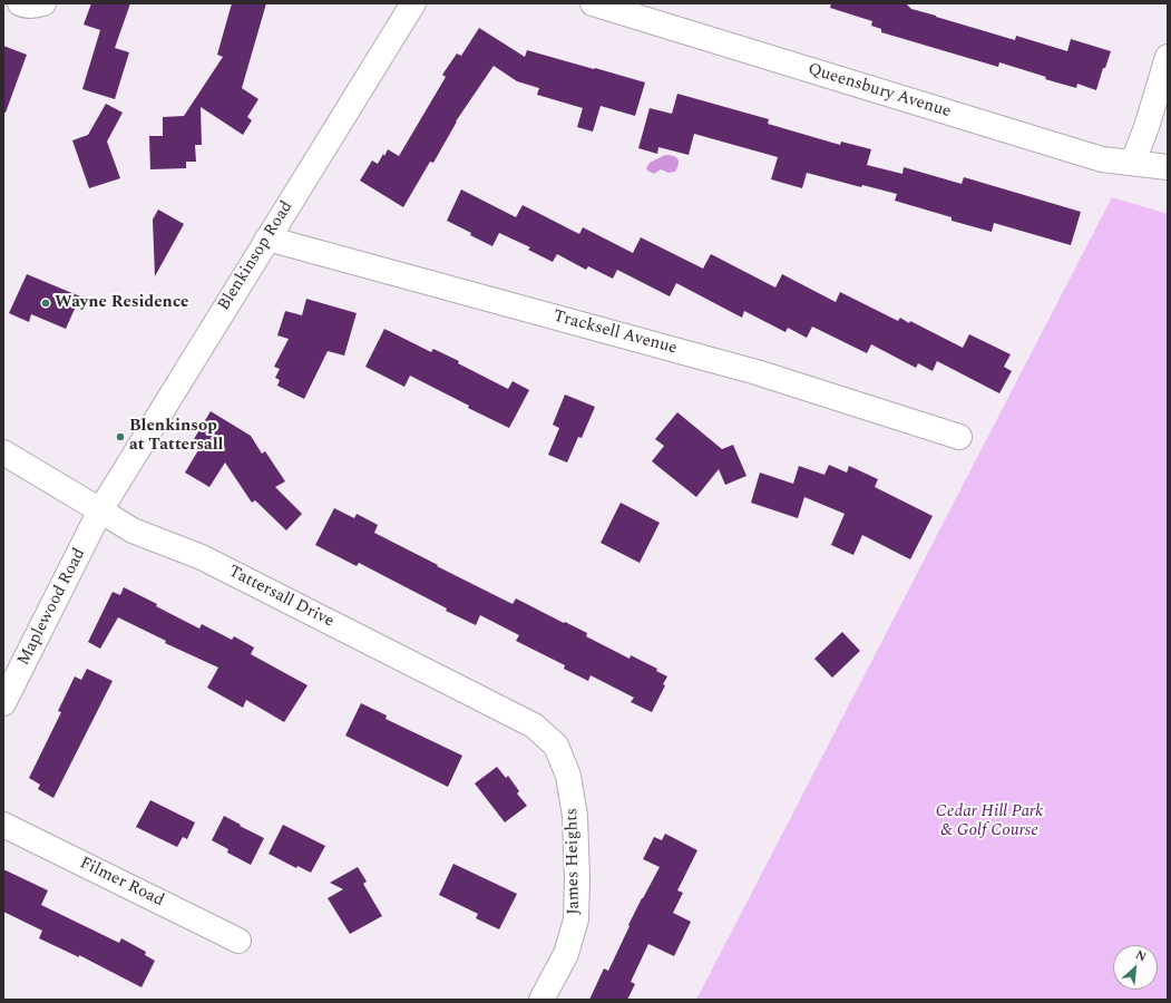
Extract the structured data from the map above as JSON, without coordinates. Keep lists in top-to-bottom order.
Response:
{
  "streets": {
    "street": [
      "Queensbury Avenue",
      "Blenkinsop Road",
      "Tracksell Avenue",
      "Tattersall Drive",
      "Maplewood Road",
      "James Heights",
      "Filmer Road"
    ]
  },
  "crossings": [
    ["Blenkinsop Road", "Tracksell Avenue"],
    ["Blenkinsop Road", "Tattersall Drive"],
    ["Blenkinsop Road", "Maplewood Road"],
    ["Tattersall Drive", "Maplewood Road"],
    ["Tattersall Drive", "James Heights"]
  ],
  "parks": ["Cedar Hill Park & Golf Course"],
  "places": ["Wayne Residence", "Blenkinsop at Tattersall"],
  "north": "top right"
}
